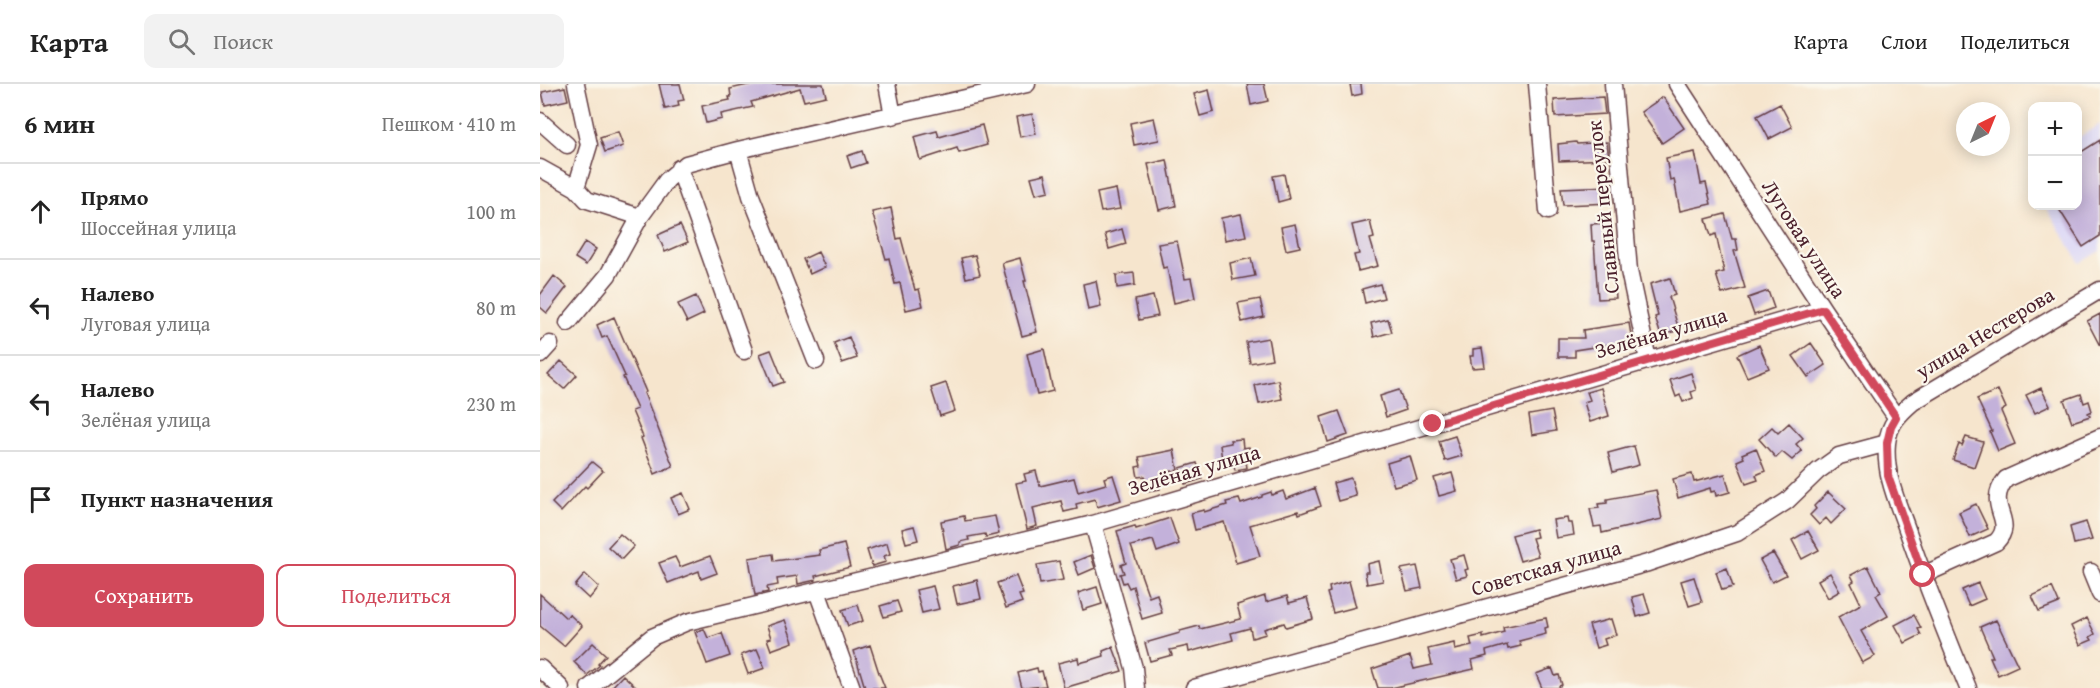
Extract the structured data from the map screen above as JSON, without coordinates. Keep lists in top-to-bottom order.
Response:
{
  "streets": {
    "street": [
      "Славный переулок",
      "Луговая улица",
      "Зелёная улица",
      "улица Нестерова",
      "Советская улица"
    ]
  },
  "crossings": [
    ["Славный переулок", "Зелёная улица"],
    ["Луговая улица", "Зелёная улица"],
    ["Луговая улица", "улица Нестерова"]
  ],
  "north": "top right",
  "page": {
    "header": "Карта",
    "search": "Поиск",
    "nav": ["Карта", "Слои", "Поделиться"],
    "heading": ["6 мин", "Пешком · 410 m"],
    "map_buttons": ["+", "−"],
    "list": [
      ["Прямо", "Шоссейная улица", "100 m"],
      ["Налево", "Луговая улица", "80 m"],
      ["Налево", "Зелёная улица", "230 m"],
      "Пункт назначения"
    ],
    "buttons": ["Сохранить", "Поделиться"]
  }
}
